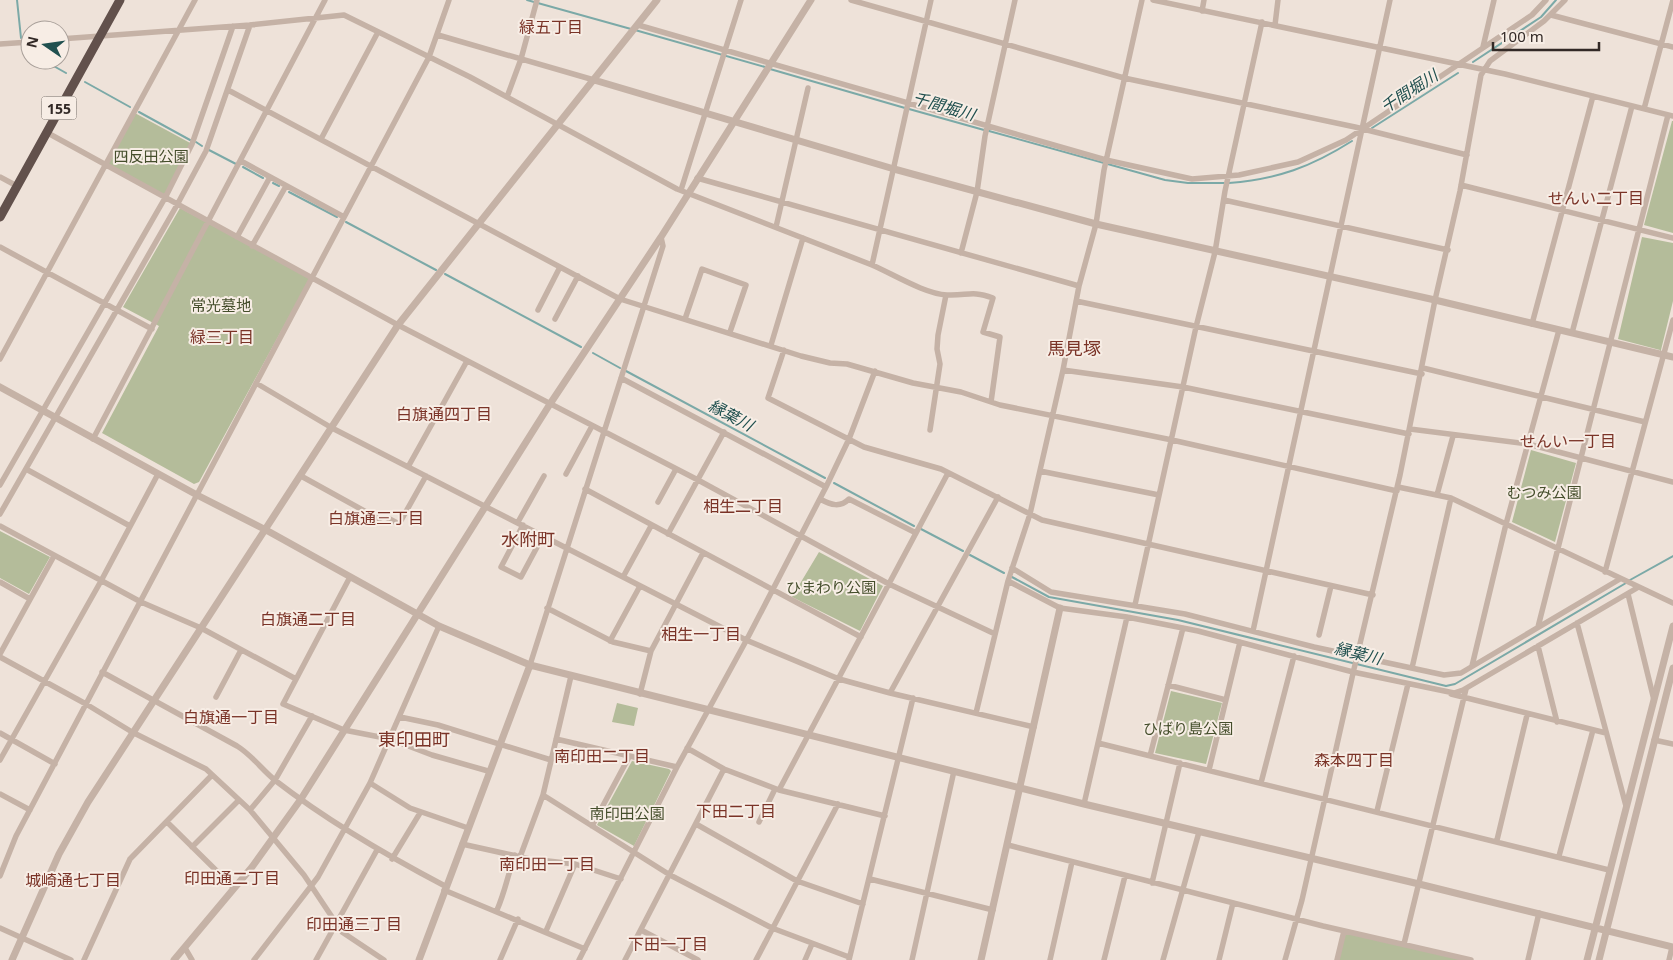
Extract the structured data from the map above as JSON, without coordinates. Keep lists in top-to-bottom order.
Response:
{
  "streets": {
    "highway": ["155"]
  },
  "districts": [
    "緑五丁目",
    "せんい二丁目",
    "緑三丁目",
    "馬見塚",
    "白旗通四丁目",
    "せんい一丁目",
    "相生二丁目",
    "白旗通三丁目",
    "水附町",
    "白旗通二丁目",
    "相生一丁目",
    "白旗通一丁目",
    "東印田町",
    "南印田二丁目",
    "森本四丁目",
    "下田二丁目",
    "南印田一丁目",
    "印田通二丁目",
    "城崎通七丁目",
    "印田通三丁目",
    "下田一丁目"
  ],
  "water": ["千間堀川", "縁葉川"],
  "parks": [
    "四反田公園",
    "常光墓地",
    "むつみ公園",
    "ひまわり公園",
    "ひばり島公園",
    "南印田公園"
  ],
  "scale_bar": "100 m",
  "north": "left"
}
